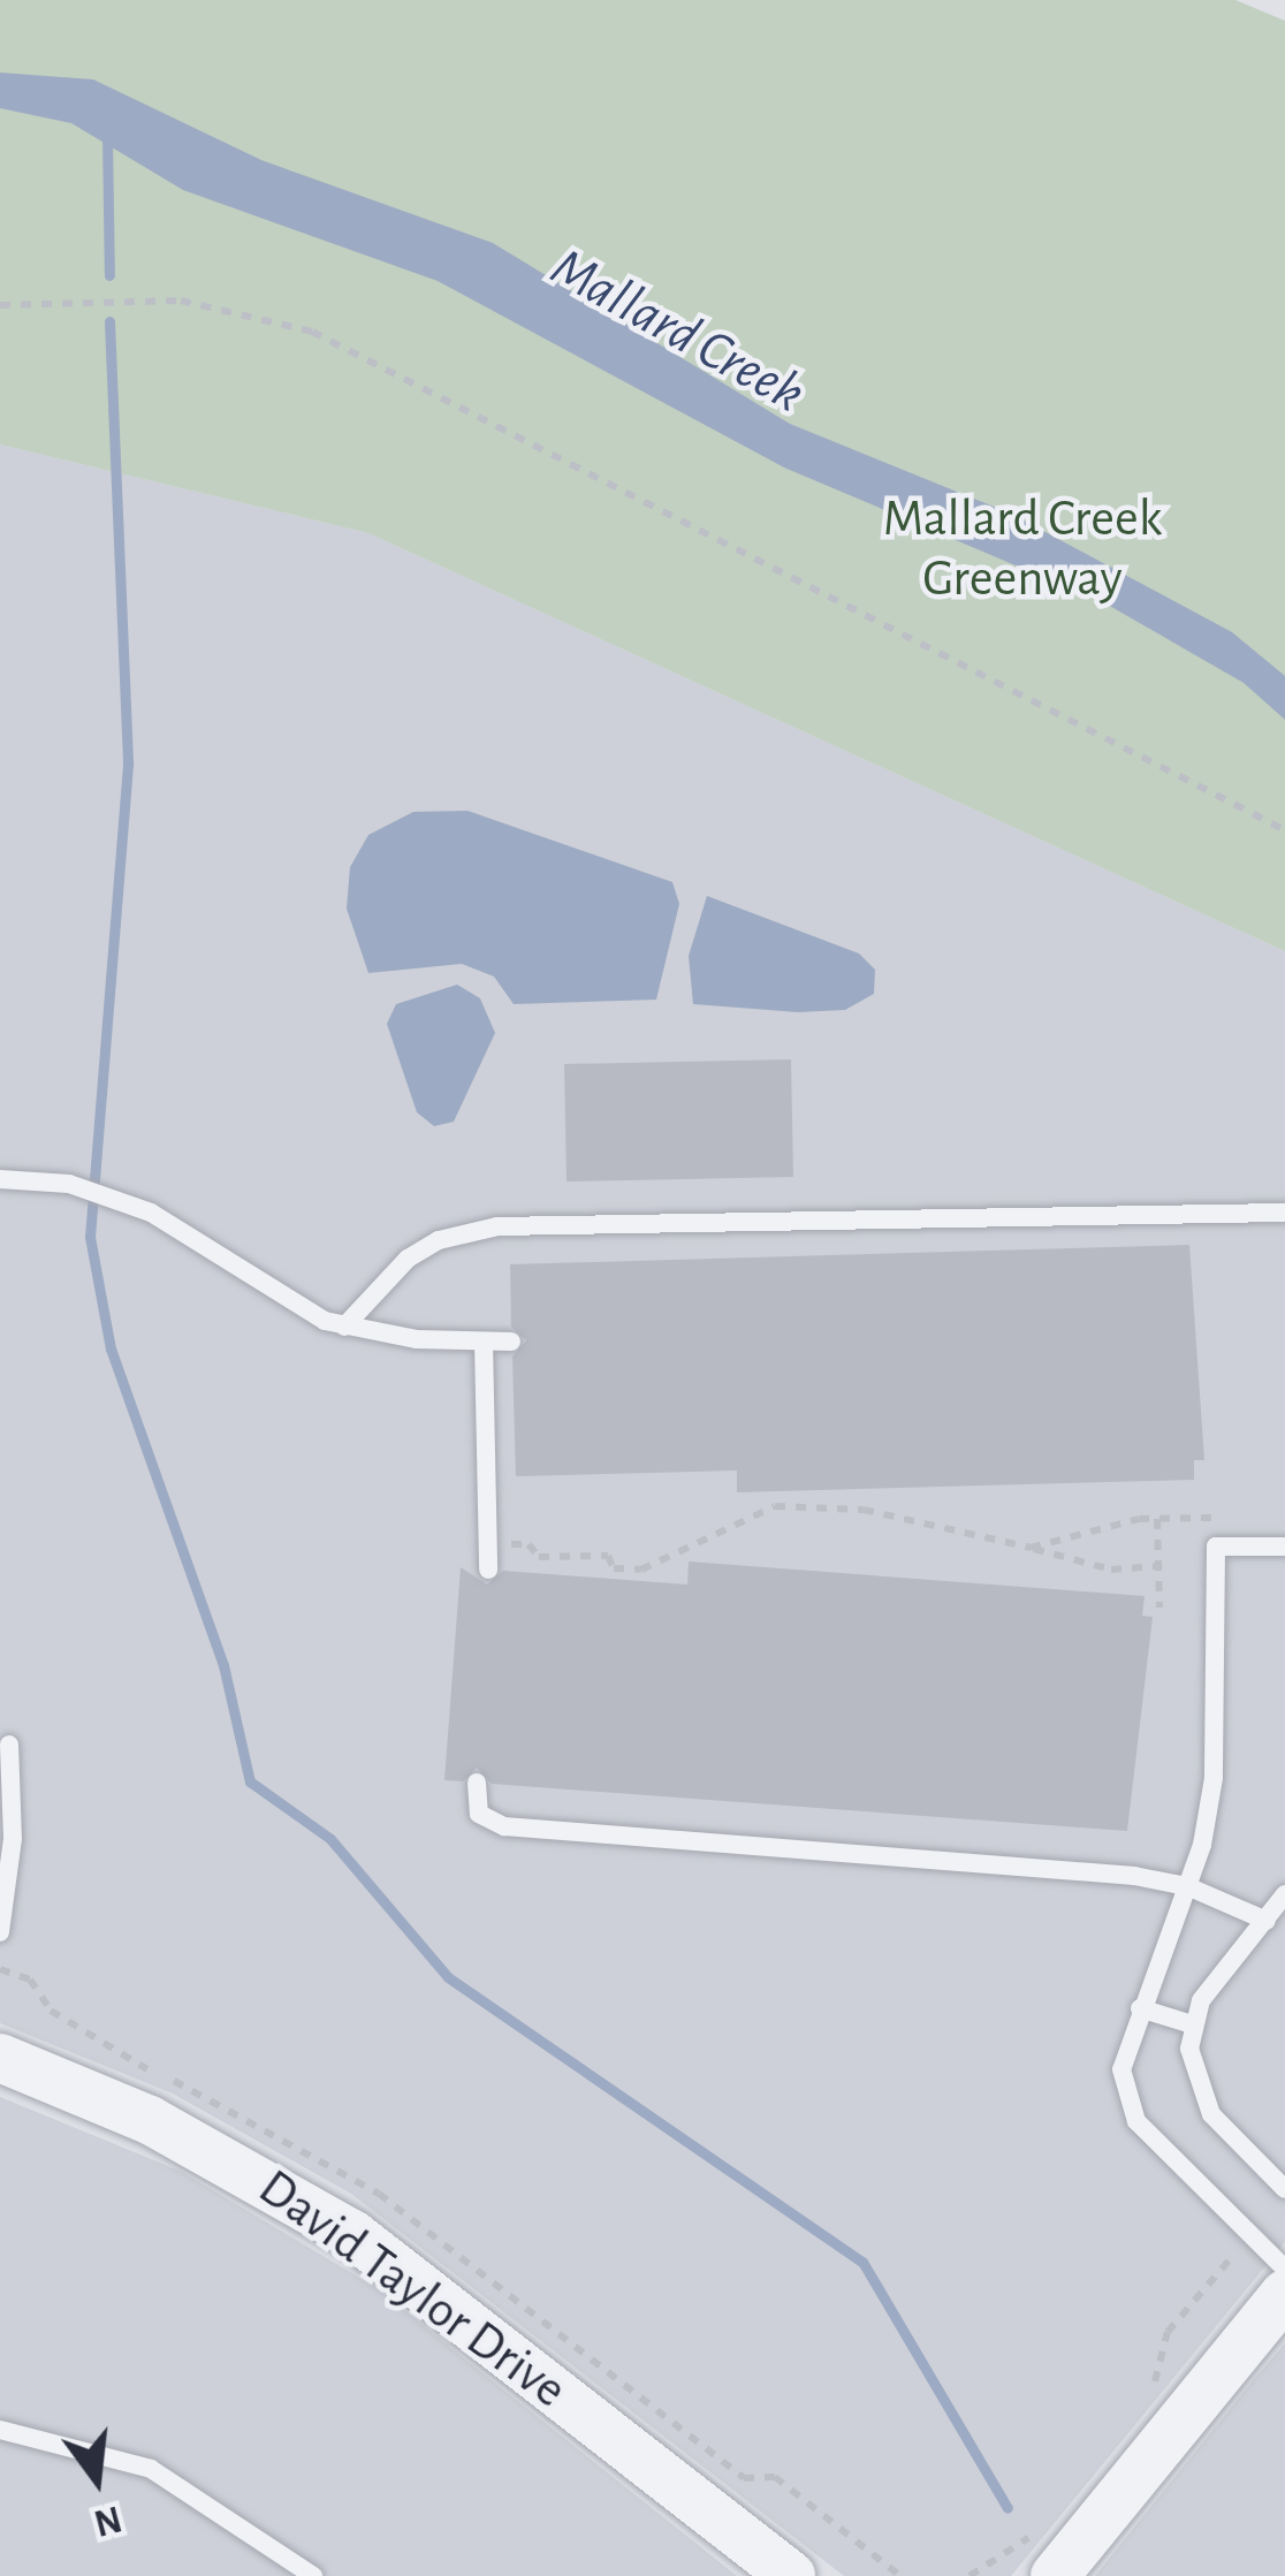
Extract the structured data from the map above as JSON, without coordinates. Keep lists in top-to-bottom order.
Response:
{
  "streets": {
    "street": ["David Taylor Drive"]
  },
  "water": ["Mallard Creek"],
  "parks": ["Mallard Creek Greenway"],
  "north": "bottom"
}
